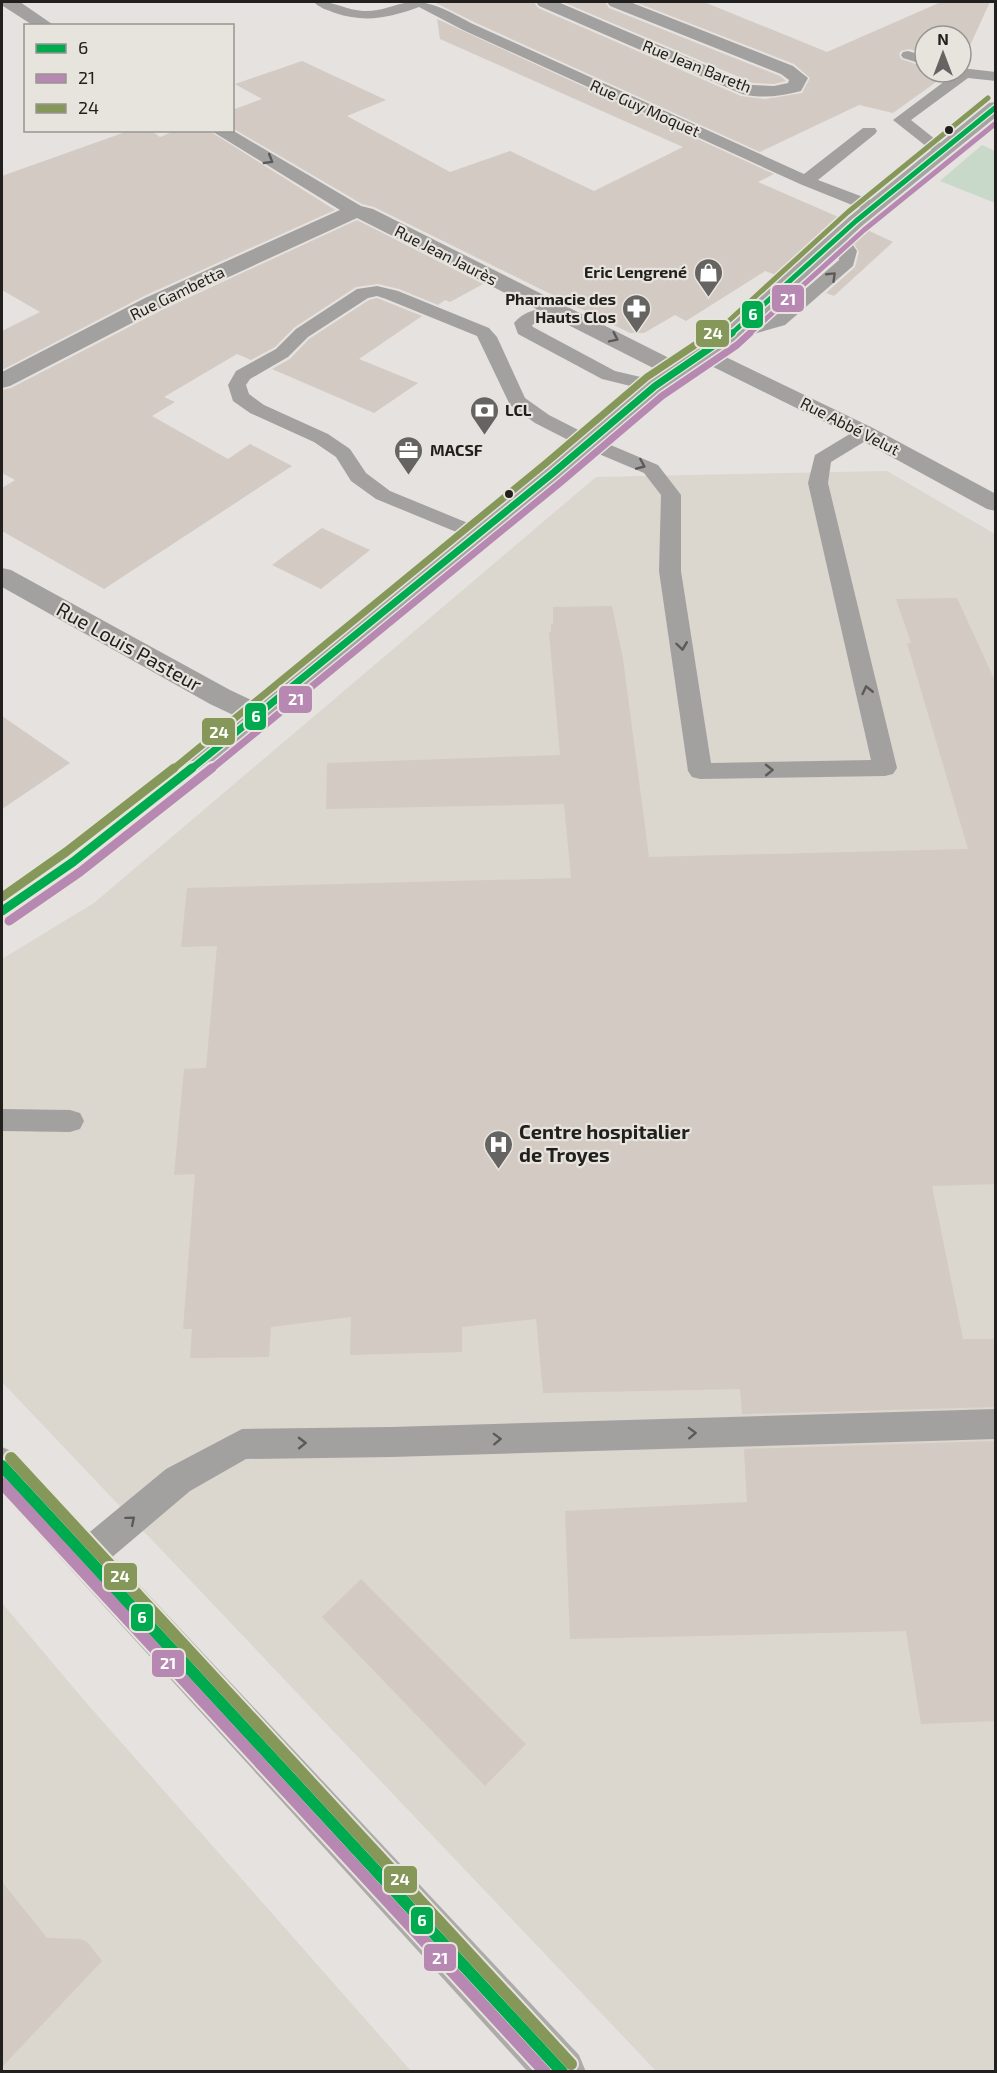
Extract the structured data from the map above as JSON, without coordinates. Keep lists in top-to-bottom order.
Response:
{
  "streets": {
    "street": [
      "Rue Jean Bareth",
      "Rue Jean Jaurès",
      "Rue Gambetta",
      "Rue Abbé Velut",
      "Rue Louis Pasteur"
    ],
    "lane": ["Rue Guy Moquet"]
  },
  "crossings": [
    ["Rue Jean Jaurès", "Rue Gambetta"]
  ],
  "one_way": ["Rue Jean Jaurès"],
  "places": {
    "shop": ["Eric Lengrené"],
    "pharmacy": ["Pharmacie des Hauts Clos"],
    "bank": ["LCL"],
    "office": ["MACSF"],
    "hospital": ["Centre hospitalier de Troyes"]
  },
  "lines": ["transit line 24", "transit line 6", "transit line 21"],
  "legend": ["6", "21", "24"],
  "north": "top"
}
